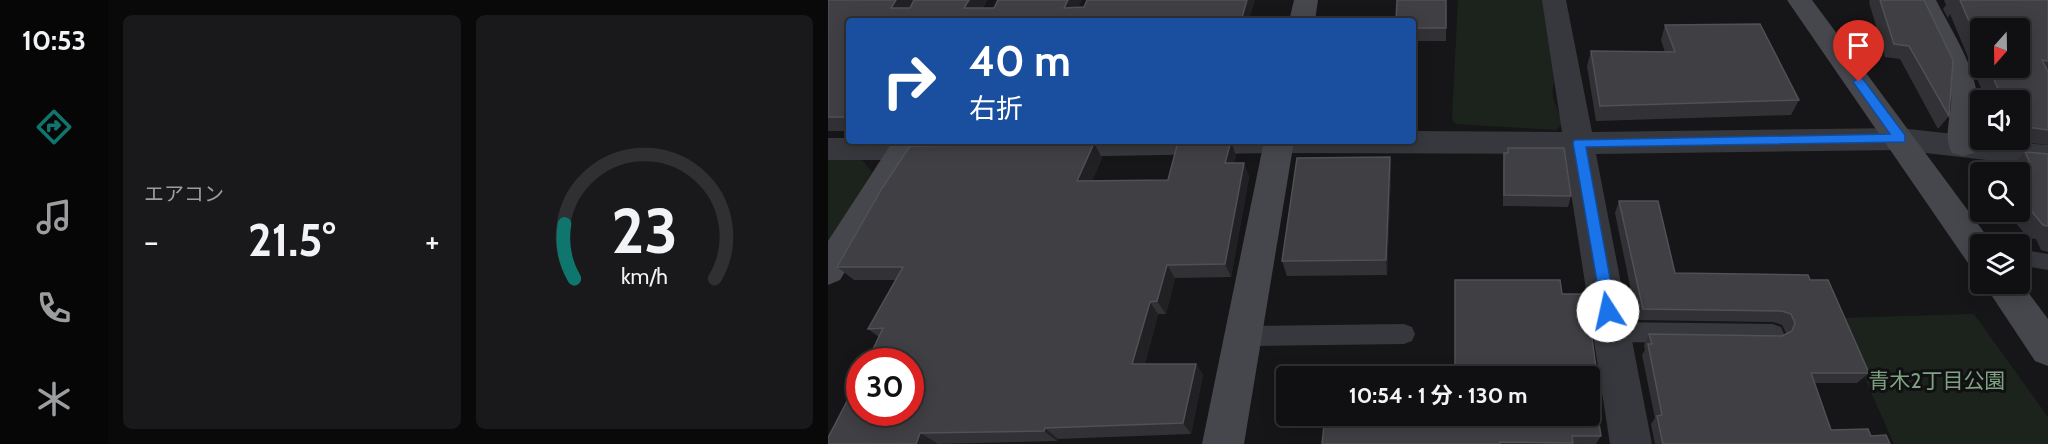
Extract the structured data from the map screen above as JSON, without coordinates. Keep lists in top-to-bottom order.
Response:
{
  "parks": ["青木2丁目公園"],
  "north": "bottom",
  "page": {
    "tabs": "10:53",
    "tile": "エアコン",
    "turn": ["40 m", "右折"],
    "heat": ["−", "21.5°", "+"],
    "limit": "30",
    "trip": "10:54 · 1 分 · 130 m",
    "gauge": ["23", "km/h"]
  }
}
